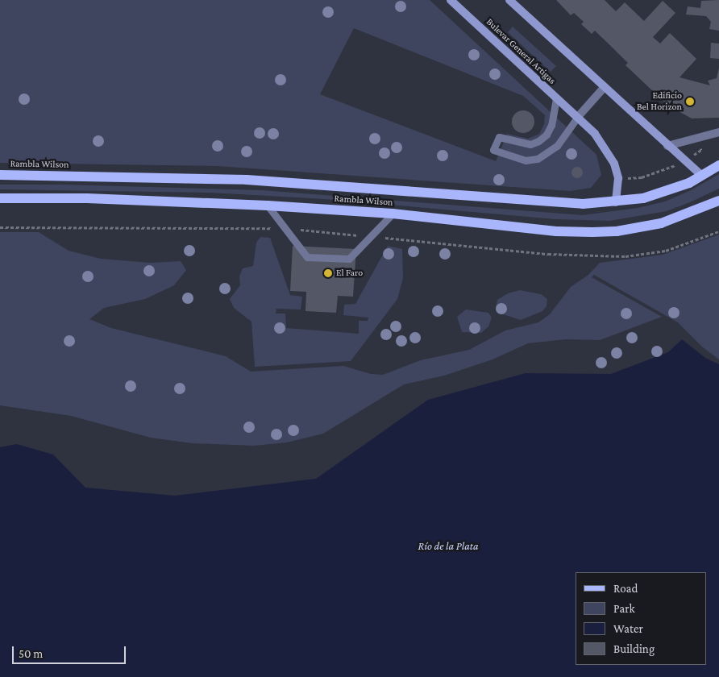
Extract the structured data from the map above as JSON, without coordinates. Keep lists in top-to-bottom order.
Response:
{
  "streets": {
    "main road": ["Bulevar General Artigas", "Rambla Wilson"]
  },
  "crossings": [
    ["Bulevar General Artigas", "Rambla Wilson"]
  ],
  "water": ["Río de la Plata"],
  "places": ["Edificio Bel Horizon", "El Faro"],
  "legend": [
    "Road",
    "Park",
    "Water",
    "Building"
  ],
  "scale_bar": "50 m"
}
